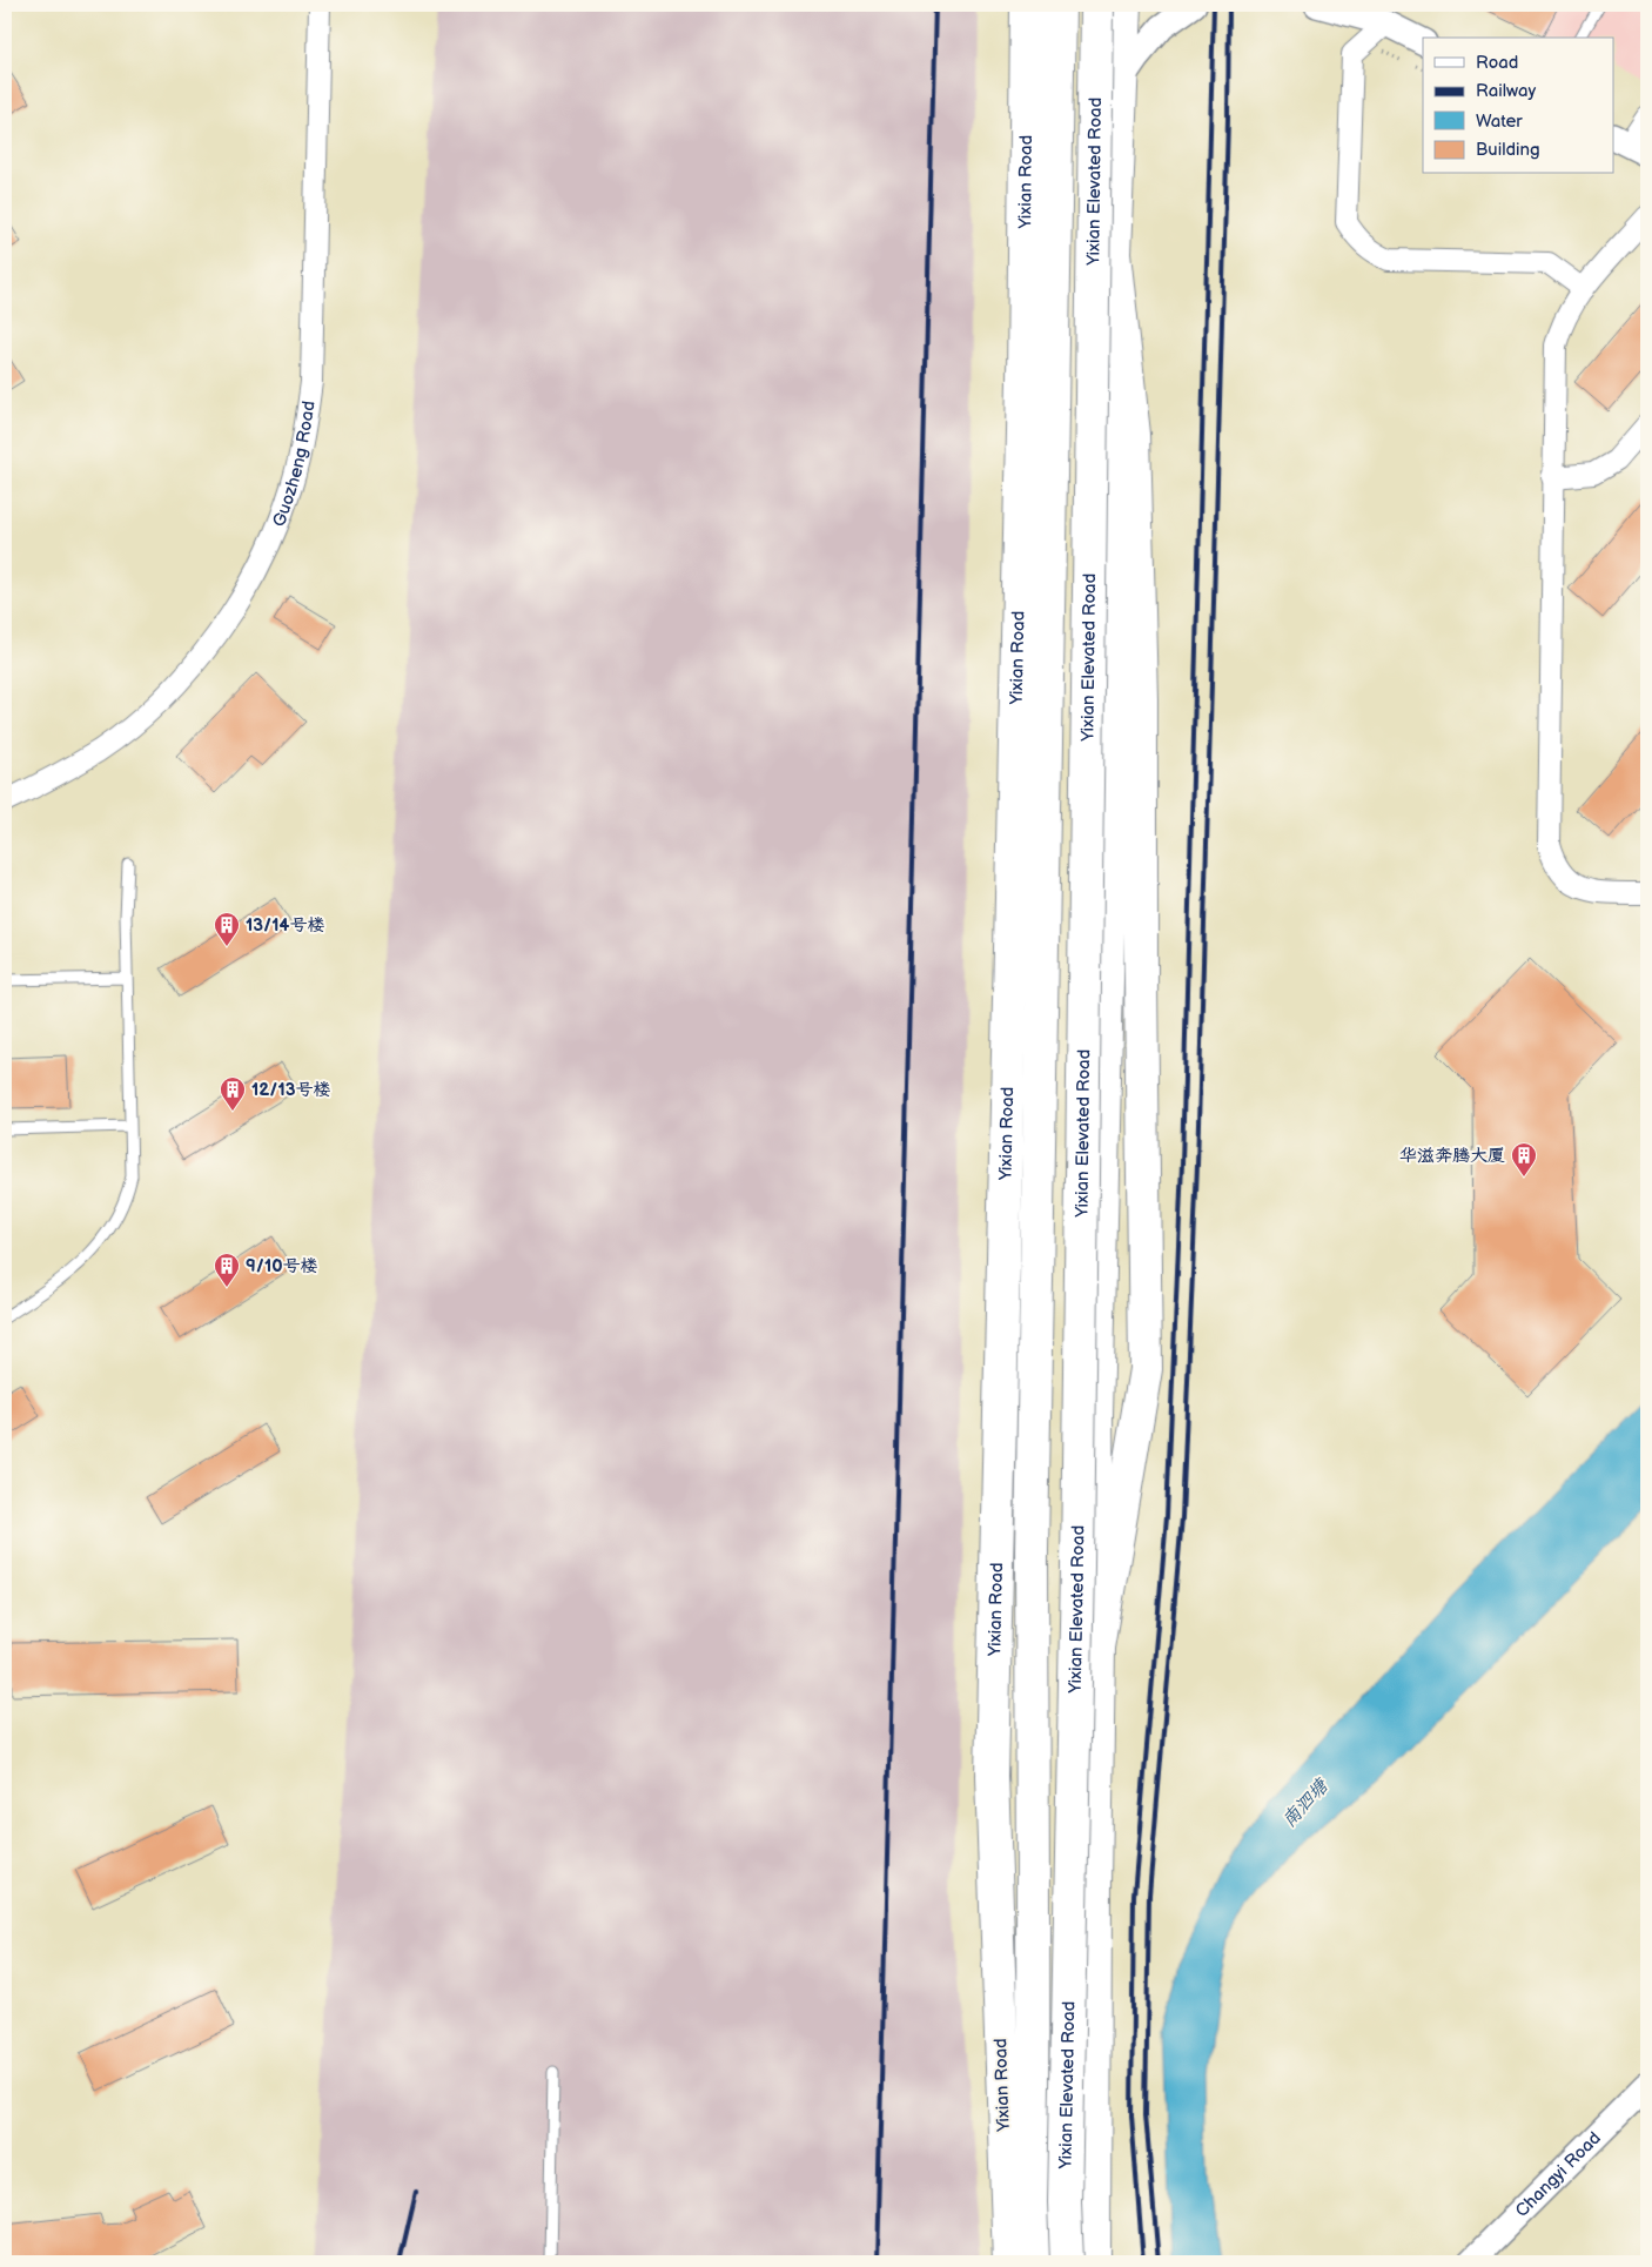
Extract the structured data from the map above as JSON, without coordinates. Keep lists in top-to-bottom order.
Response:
{
  "streets": {
    "main road": ["Yixian Road", "Yixian Elevated Road"],
    "street": ["Guozheng Road", "Changyi Road"]
  },
  "water": ["南泗塘"],
  "places": {
    "building": [
      "13/14号楼",
      "12/13号楼",
      "华滋奔腾大厦",
      "9/10号楼"
    ]
  },
  "legend": [
    "Road",
    "Railway",
    "Water",
    "Building"
  ]
}
